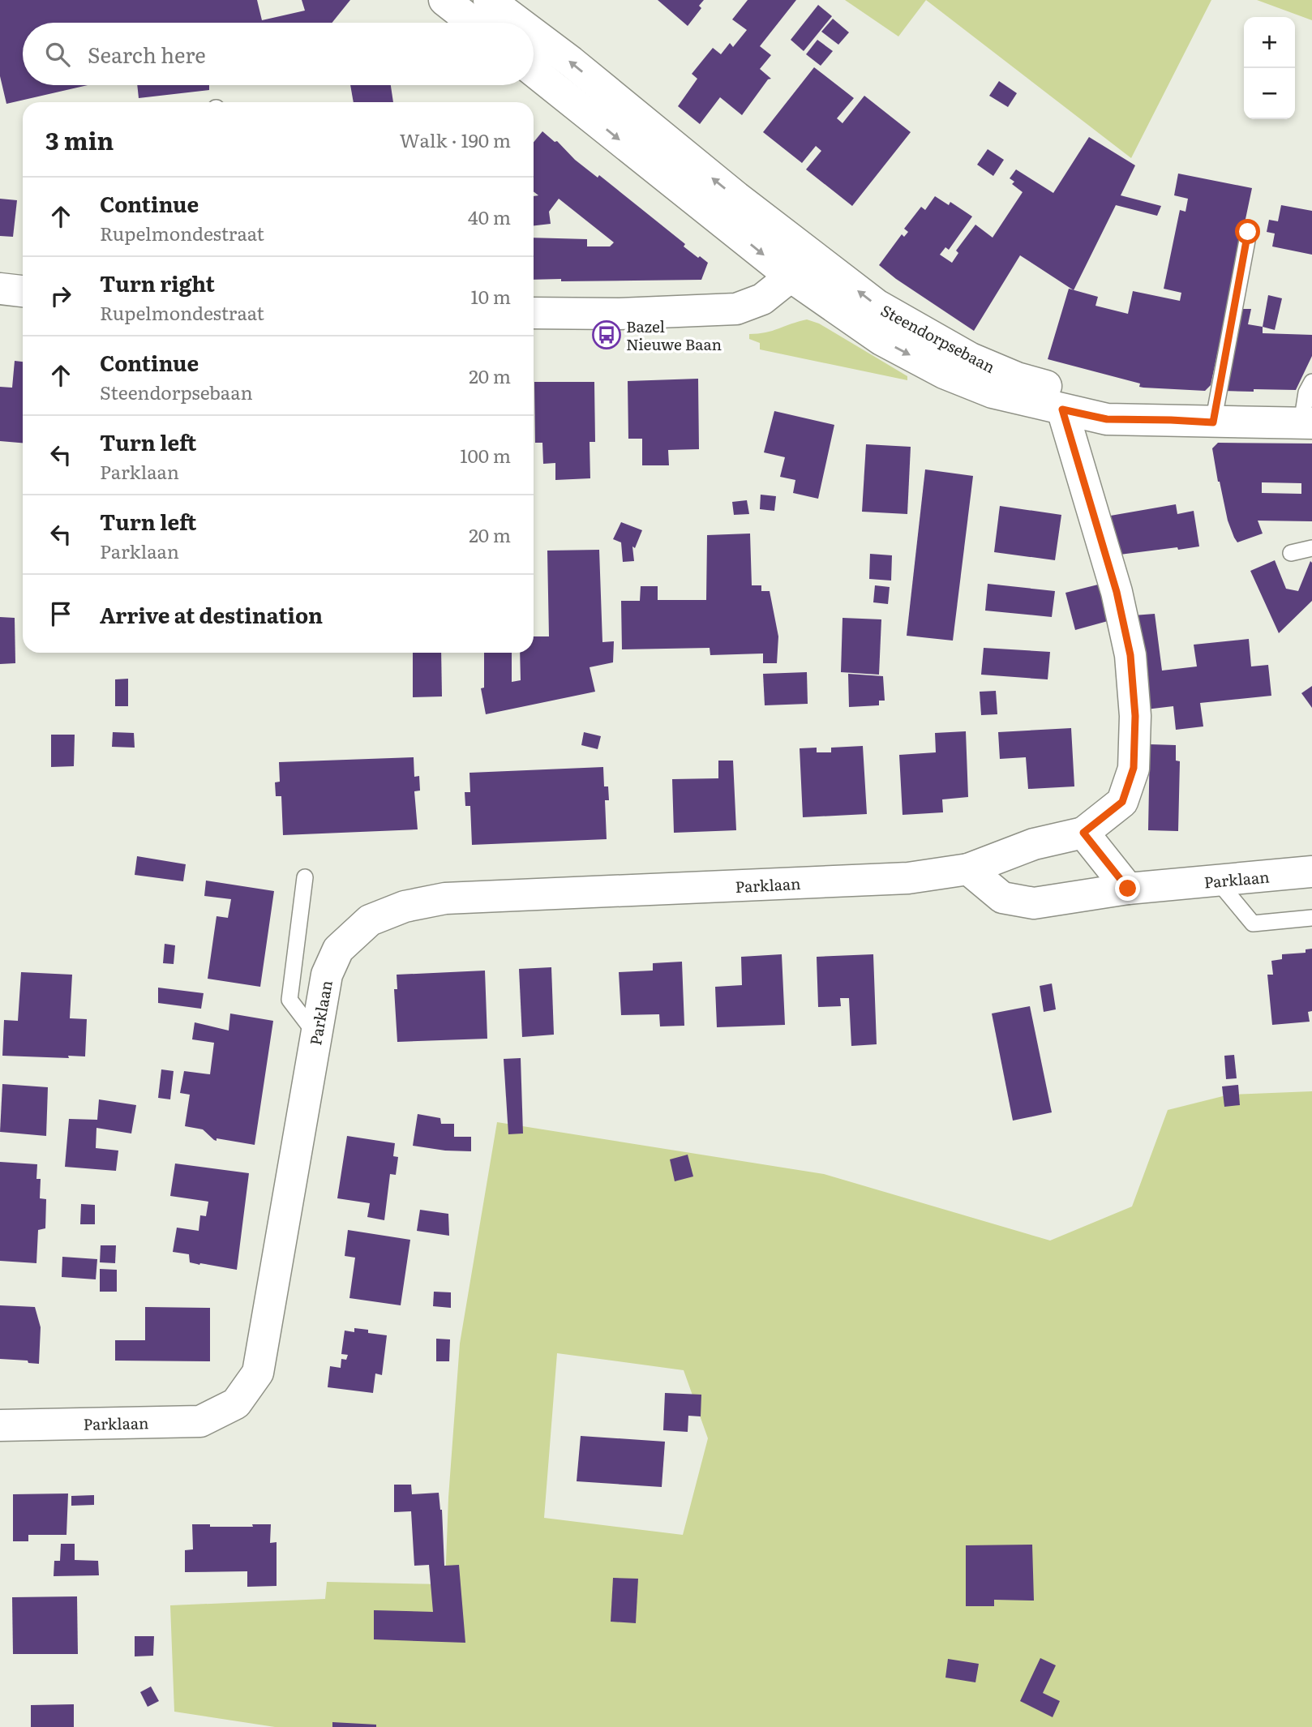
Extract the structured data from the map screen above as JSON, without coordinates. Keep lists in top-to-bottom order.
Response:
{
  "streets": {
    "street": ["Steendorpsebaan", "Parklaan"]
  },
  "crossings": [
    ["Steendorpsebaan", "Parklaan"]
  ],
  "places": {
    "bus stop": ["Bazel Nieuwe Baan"]
  },
  "page": {
    "map_buttons": ["+", "−"],
    "search": "Search here",
    "heading": ["3 min", "Walk · 190 m"],
    "list": [
      ["Continue", "Rupelmondestraat", "40 m"],
      ["Turn right", "Rupelmondestraat", "10 m"],
      ["Continue", "Steendorpsebaan", "20 m"],
      ["Turn left", "Parklaan", "100 m"],
      ["Turn left", "Parklaan", "20 m"],
      "Arrive at destination"
    ]
  }
}
